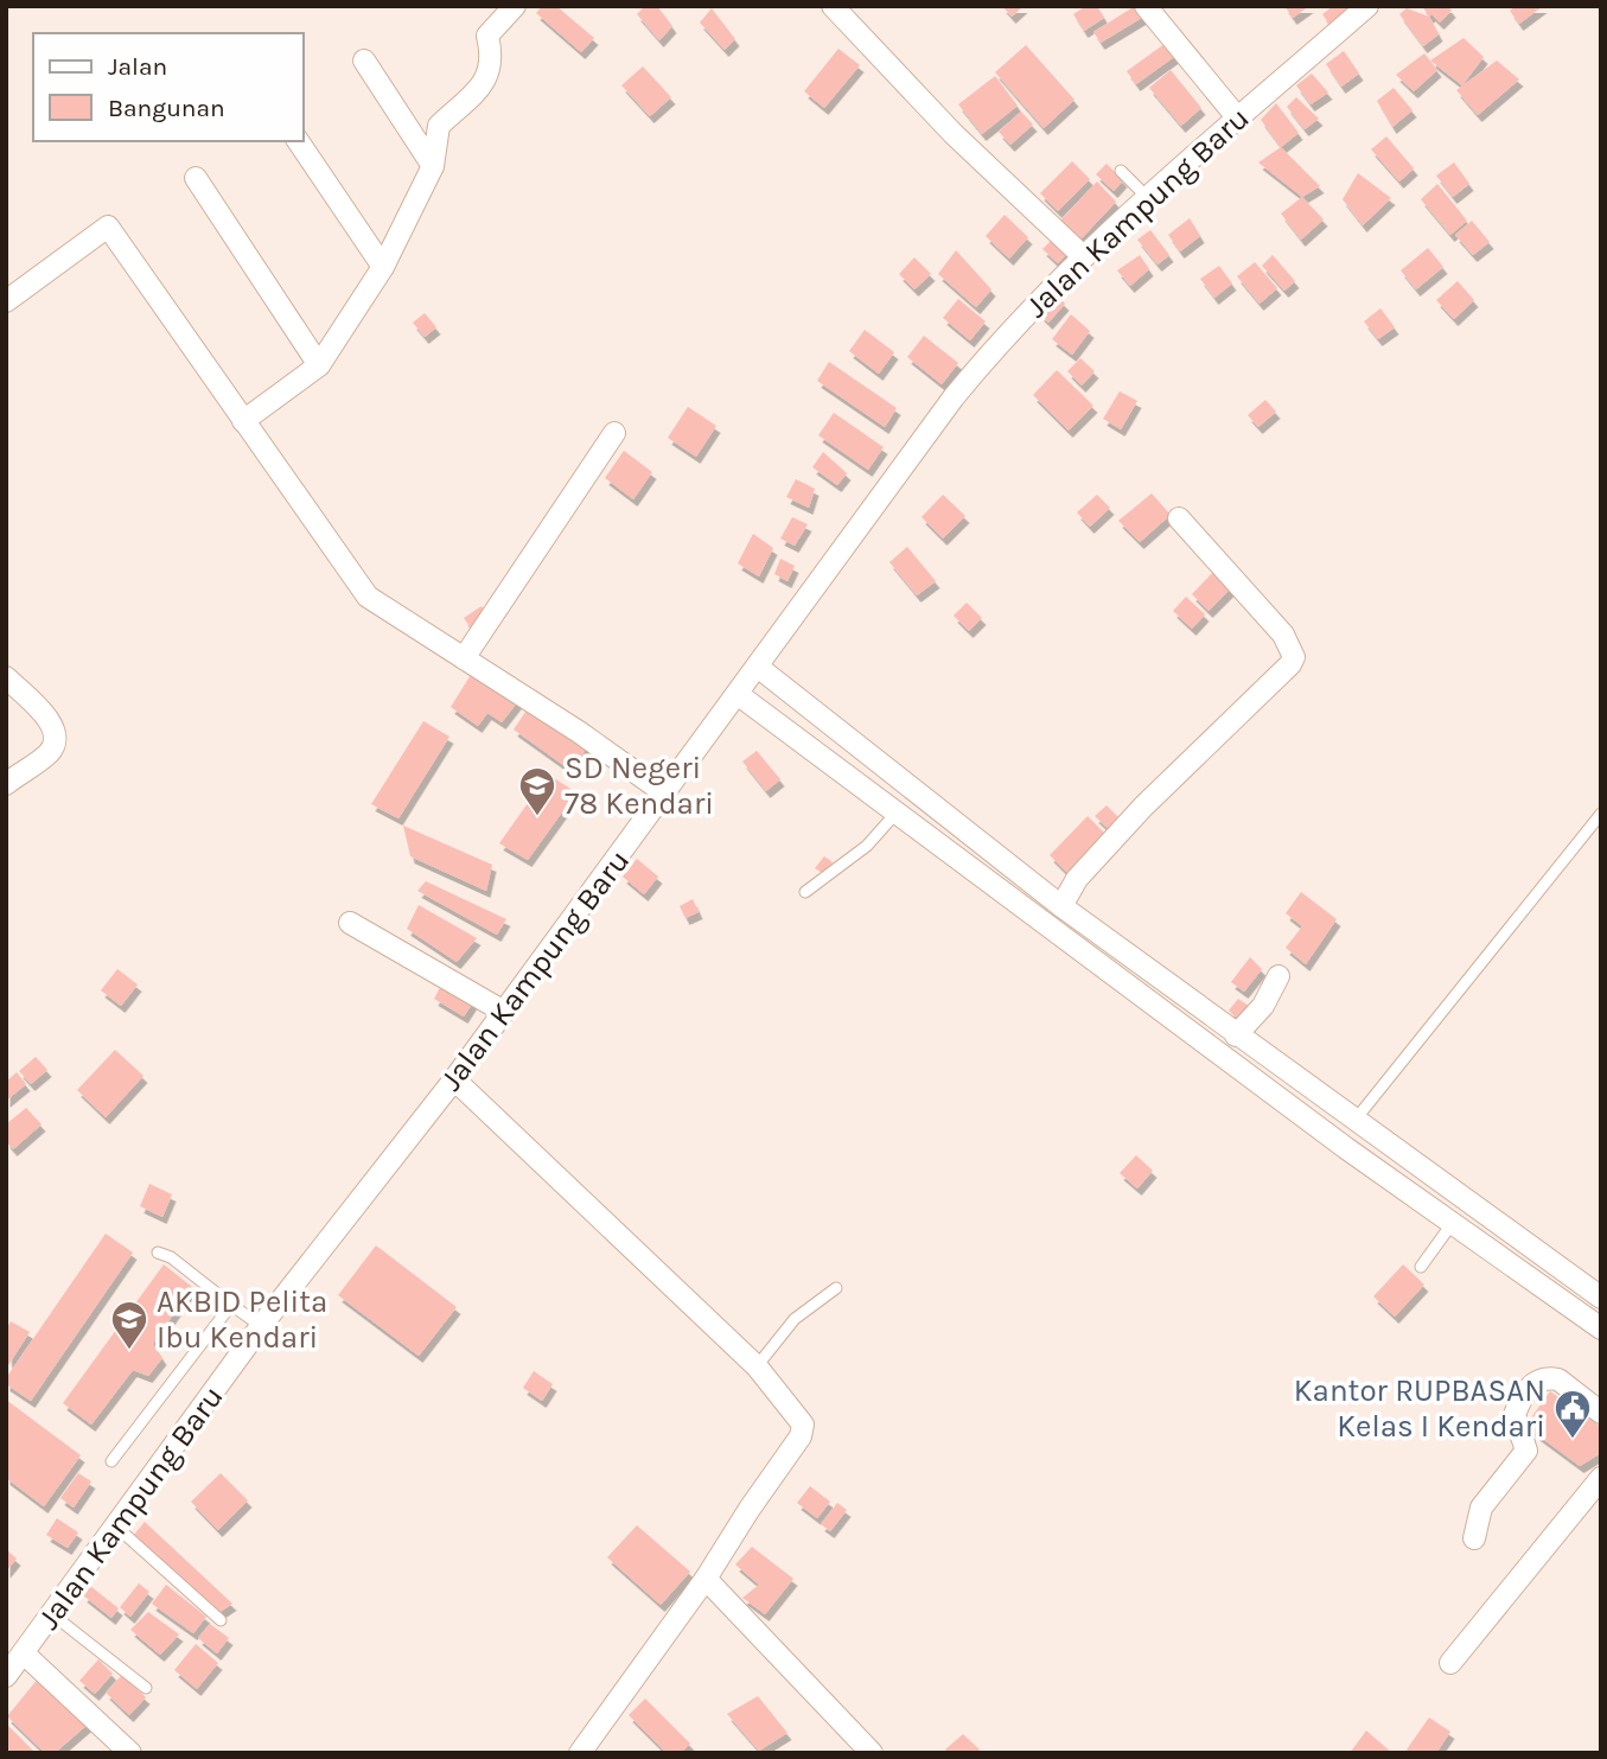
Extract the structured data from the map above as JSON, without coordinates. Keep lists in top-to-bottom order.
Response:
{
  "streets": {
    "street": ["Jalan Kampung Baru"]
  },
  "places": {
    "school or university": ["SD Negeri 78 Kendari", "AKBID Pelita Ibu Kendari"],
    "public building": ["Kantor RUPBASAN Kelas I Kendari"]
  },
  "legend": ["Jalan", "Bangunan"]
}
